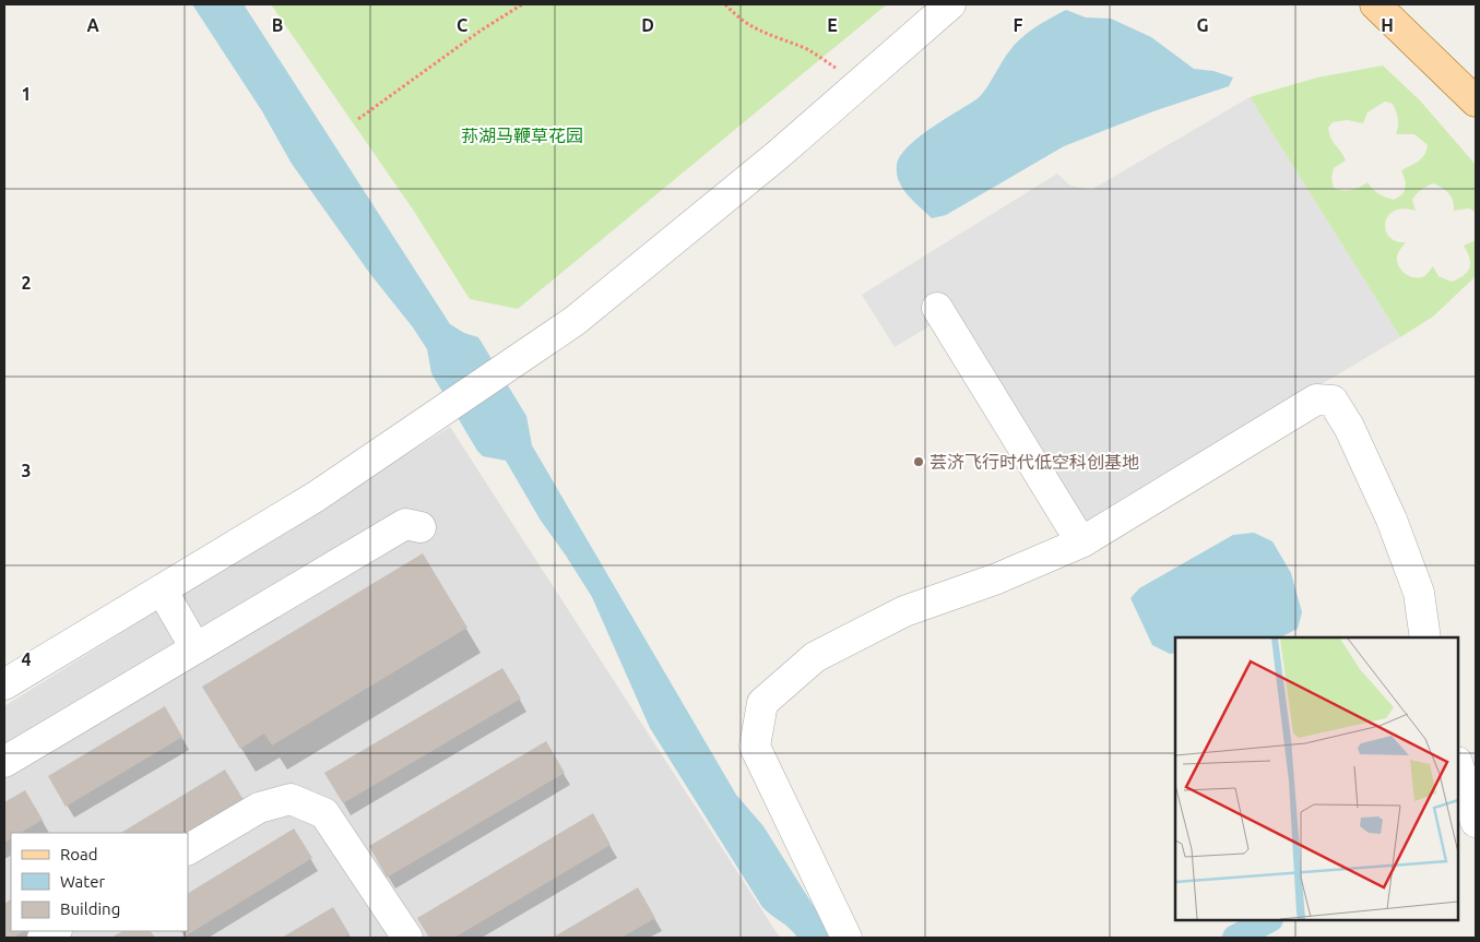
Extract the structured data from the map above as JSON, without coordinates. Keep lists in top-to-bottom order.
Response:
{
  "parks": ["荪湖马鞭草花园"],
  "places": ["芸济飞行时代低空科创基地"],
  "legend": ["Road", "Water", "Building"],
  "grid": {
    "columns": [
      "A",
      "B",
      "C",
      "D",
      "E",
      "F",
      "G",
      "H"
    ],
    "rows": [
      "1",
      "2",
      "3",
      "4"
    ]
  }
}
